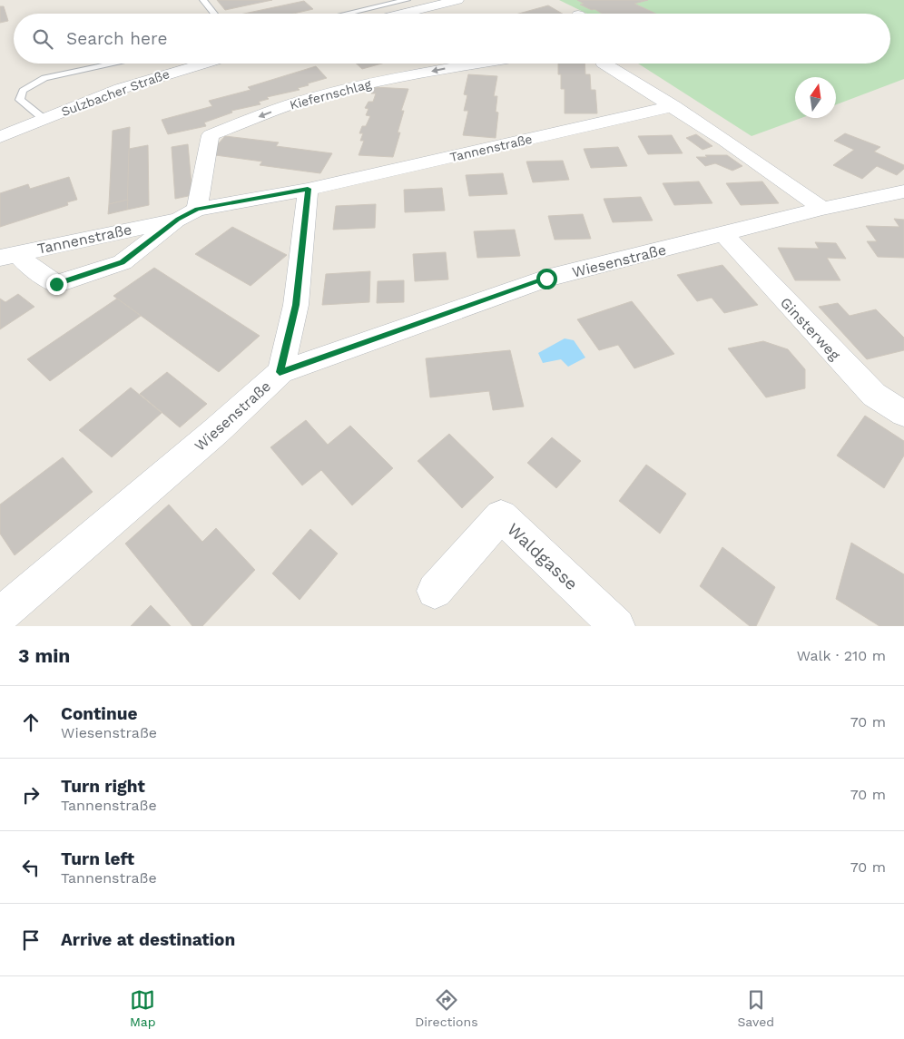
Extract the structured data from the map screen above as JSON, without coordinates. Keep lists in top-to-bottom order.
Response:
{
  "streets": {
    "street": [
      "Sulzbacher Straße",
      "Kiefernschlag",
      "Tannenstraße",
      "Wiesenstraße",
      "Ginsterweg",
      "Waldgasse"
    ]
  },
  "crossings": [
    ["Kiefernschlag", "Tannenstraße"],
    ["Wiesenstraße", "Ginsterweg"]
  ],
  "one_way": ["Kiefernschlag"],
  "north": "top",
  "page": {
    "search": "Search here",
    "heading": ["3 min", "Walk · 210 m"],
    "list": [
      ["Continue", "Wiesenstraße", "70 m"],
      ["Turn right", "Tannenstraße", "70 m"],
      ["Turn left", "Tannenstraße", "70 m"],
      "Arrive at destination"
    ],
    "nav": ["Map", "Directions", "Saved"]
  }
}
